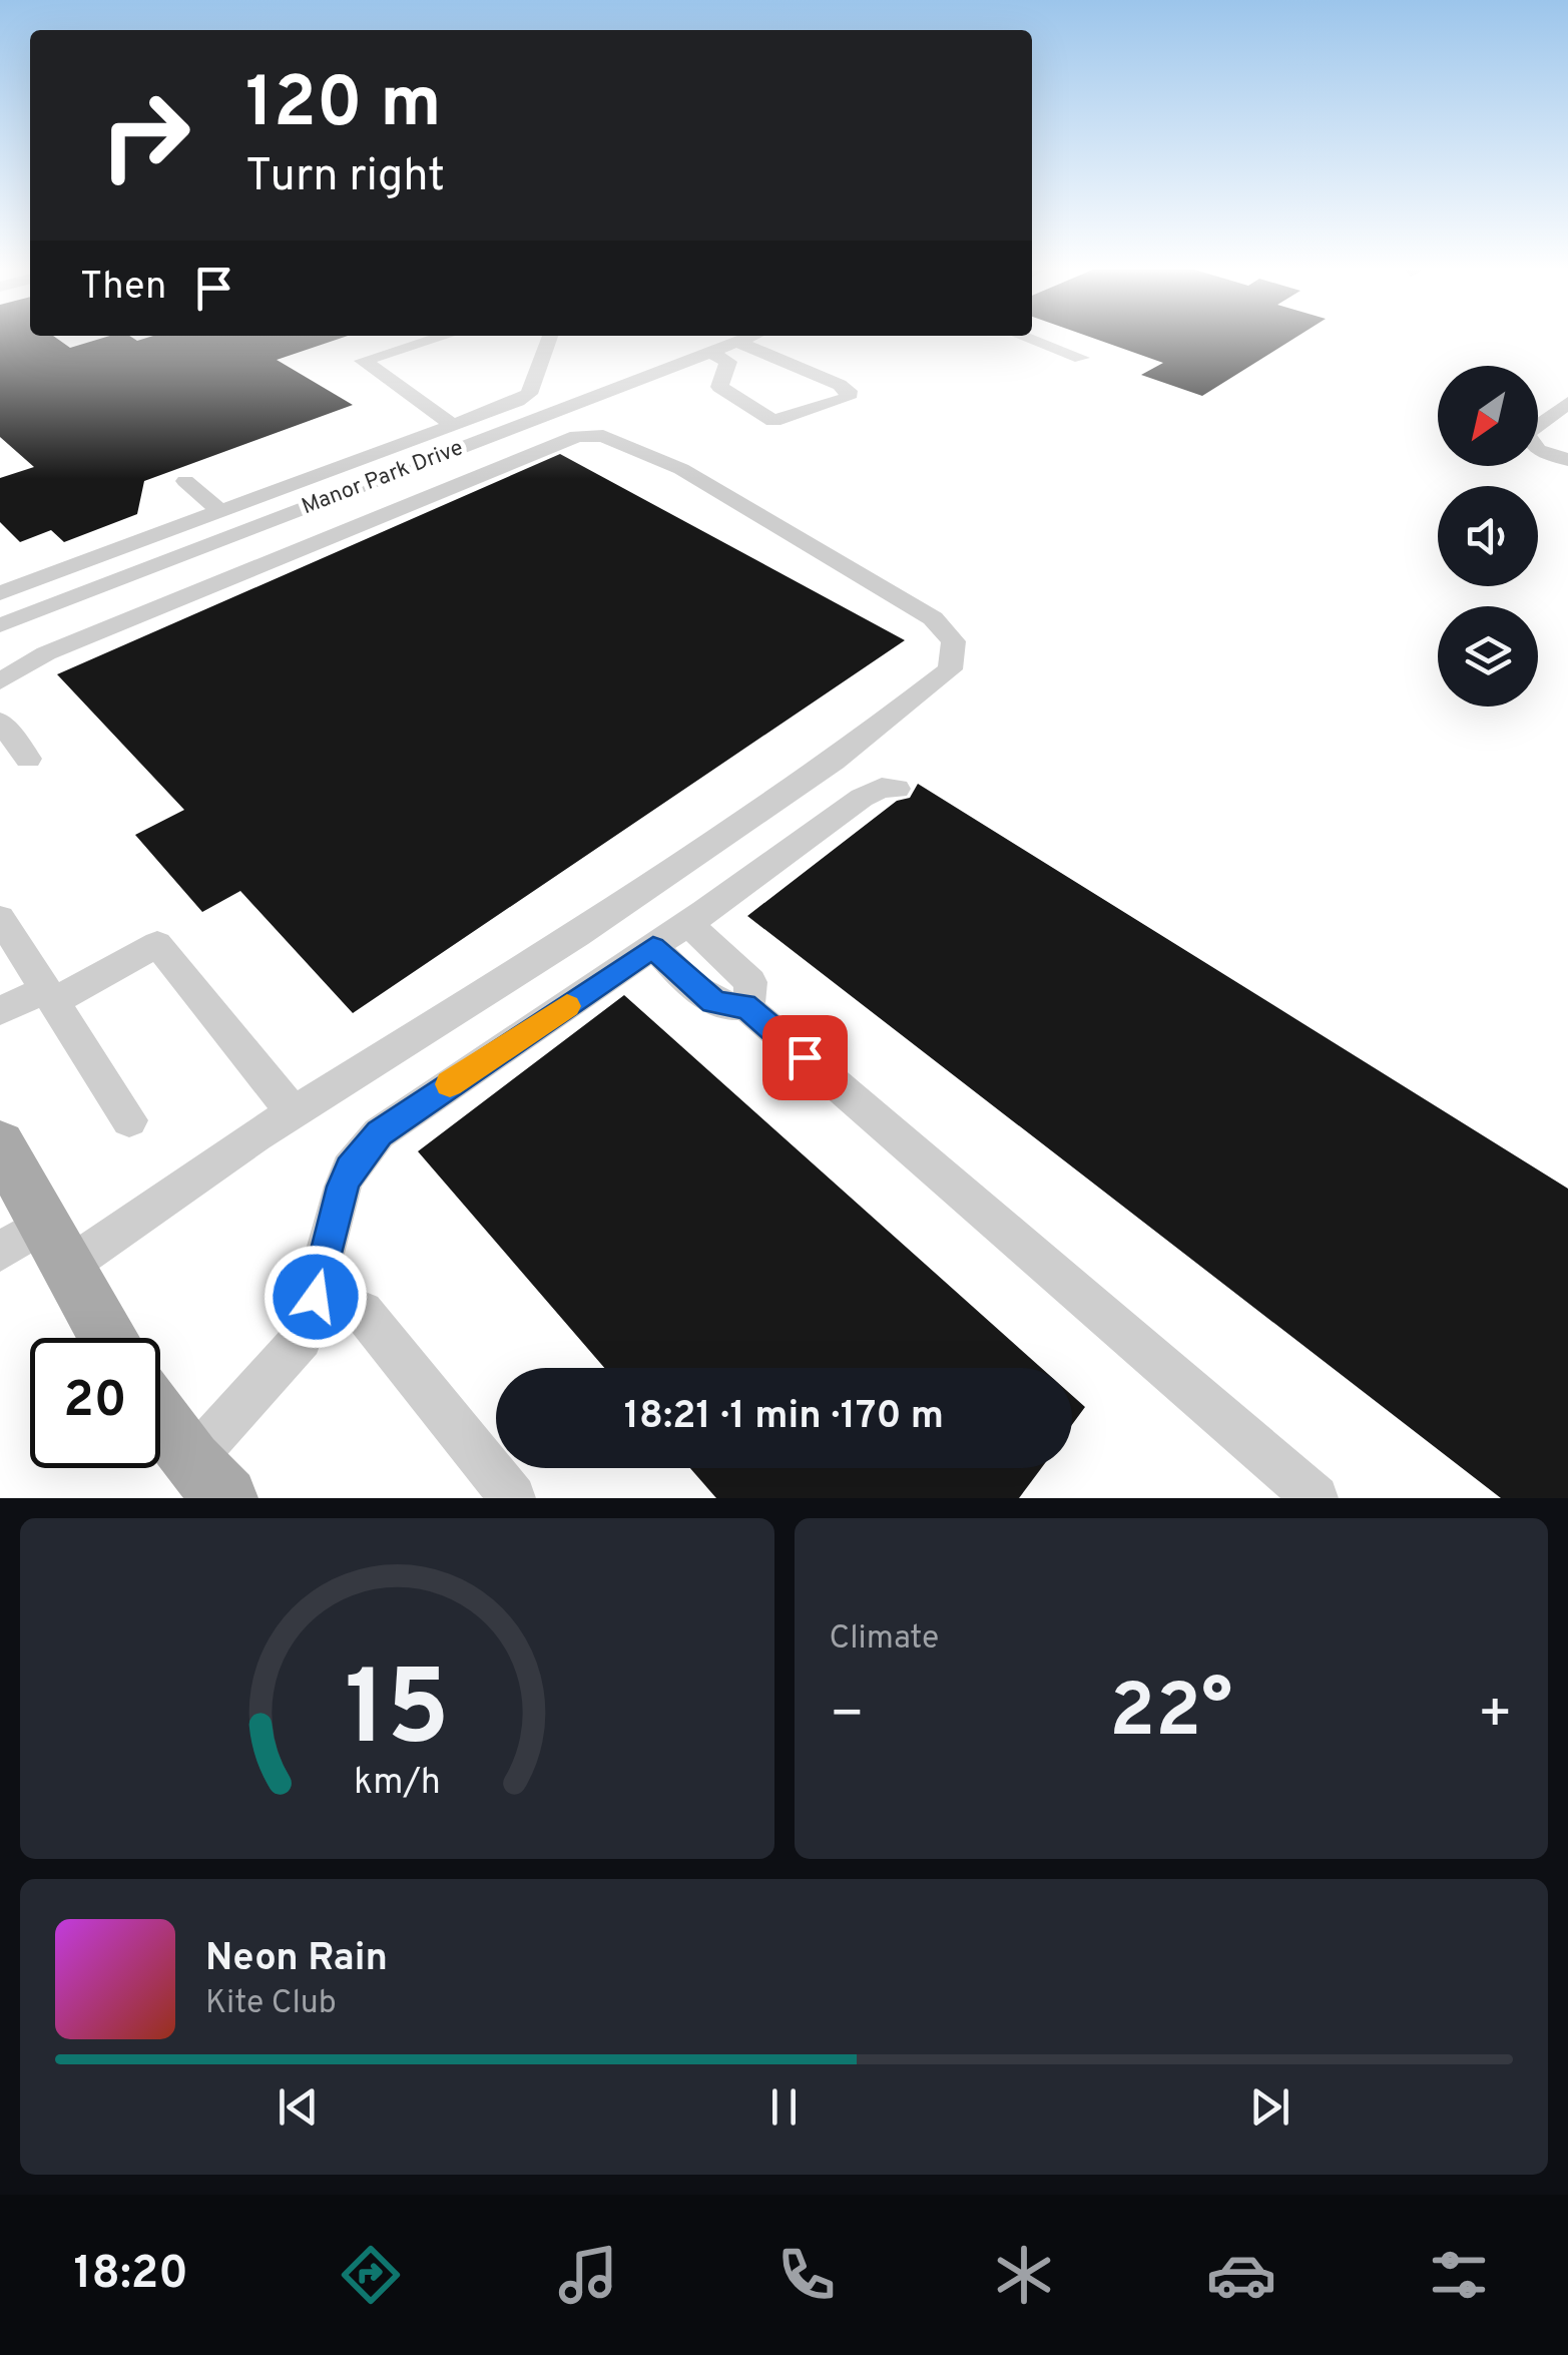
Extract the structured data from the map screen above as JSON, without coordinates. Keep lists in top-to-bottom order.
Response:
{
  "streets": {
    "street": ["Manor Park Drive"]
  },
  "north": "bottom left",
  "page": {
    "turn": ["120 m", "Turn right"],
    "then": "Then",
    "limit": "20",
    "trip": "18:21 · 1 min · 170 m",
    "tile": "Climate",
    "heat": ["−", "22°", "+"],
    "song": ["Neon Rain", "Kite Club"],
    "tabs": "18:20",
    "gauge": ["15", "km/h"]
  }
}
